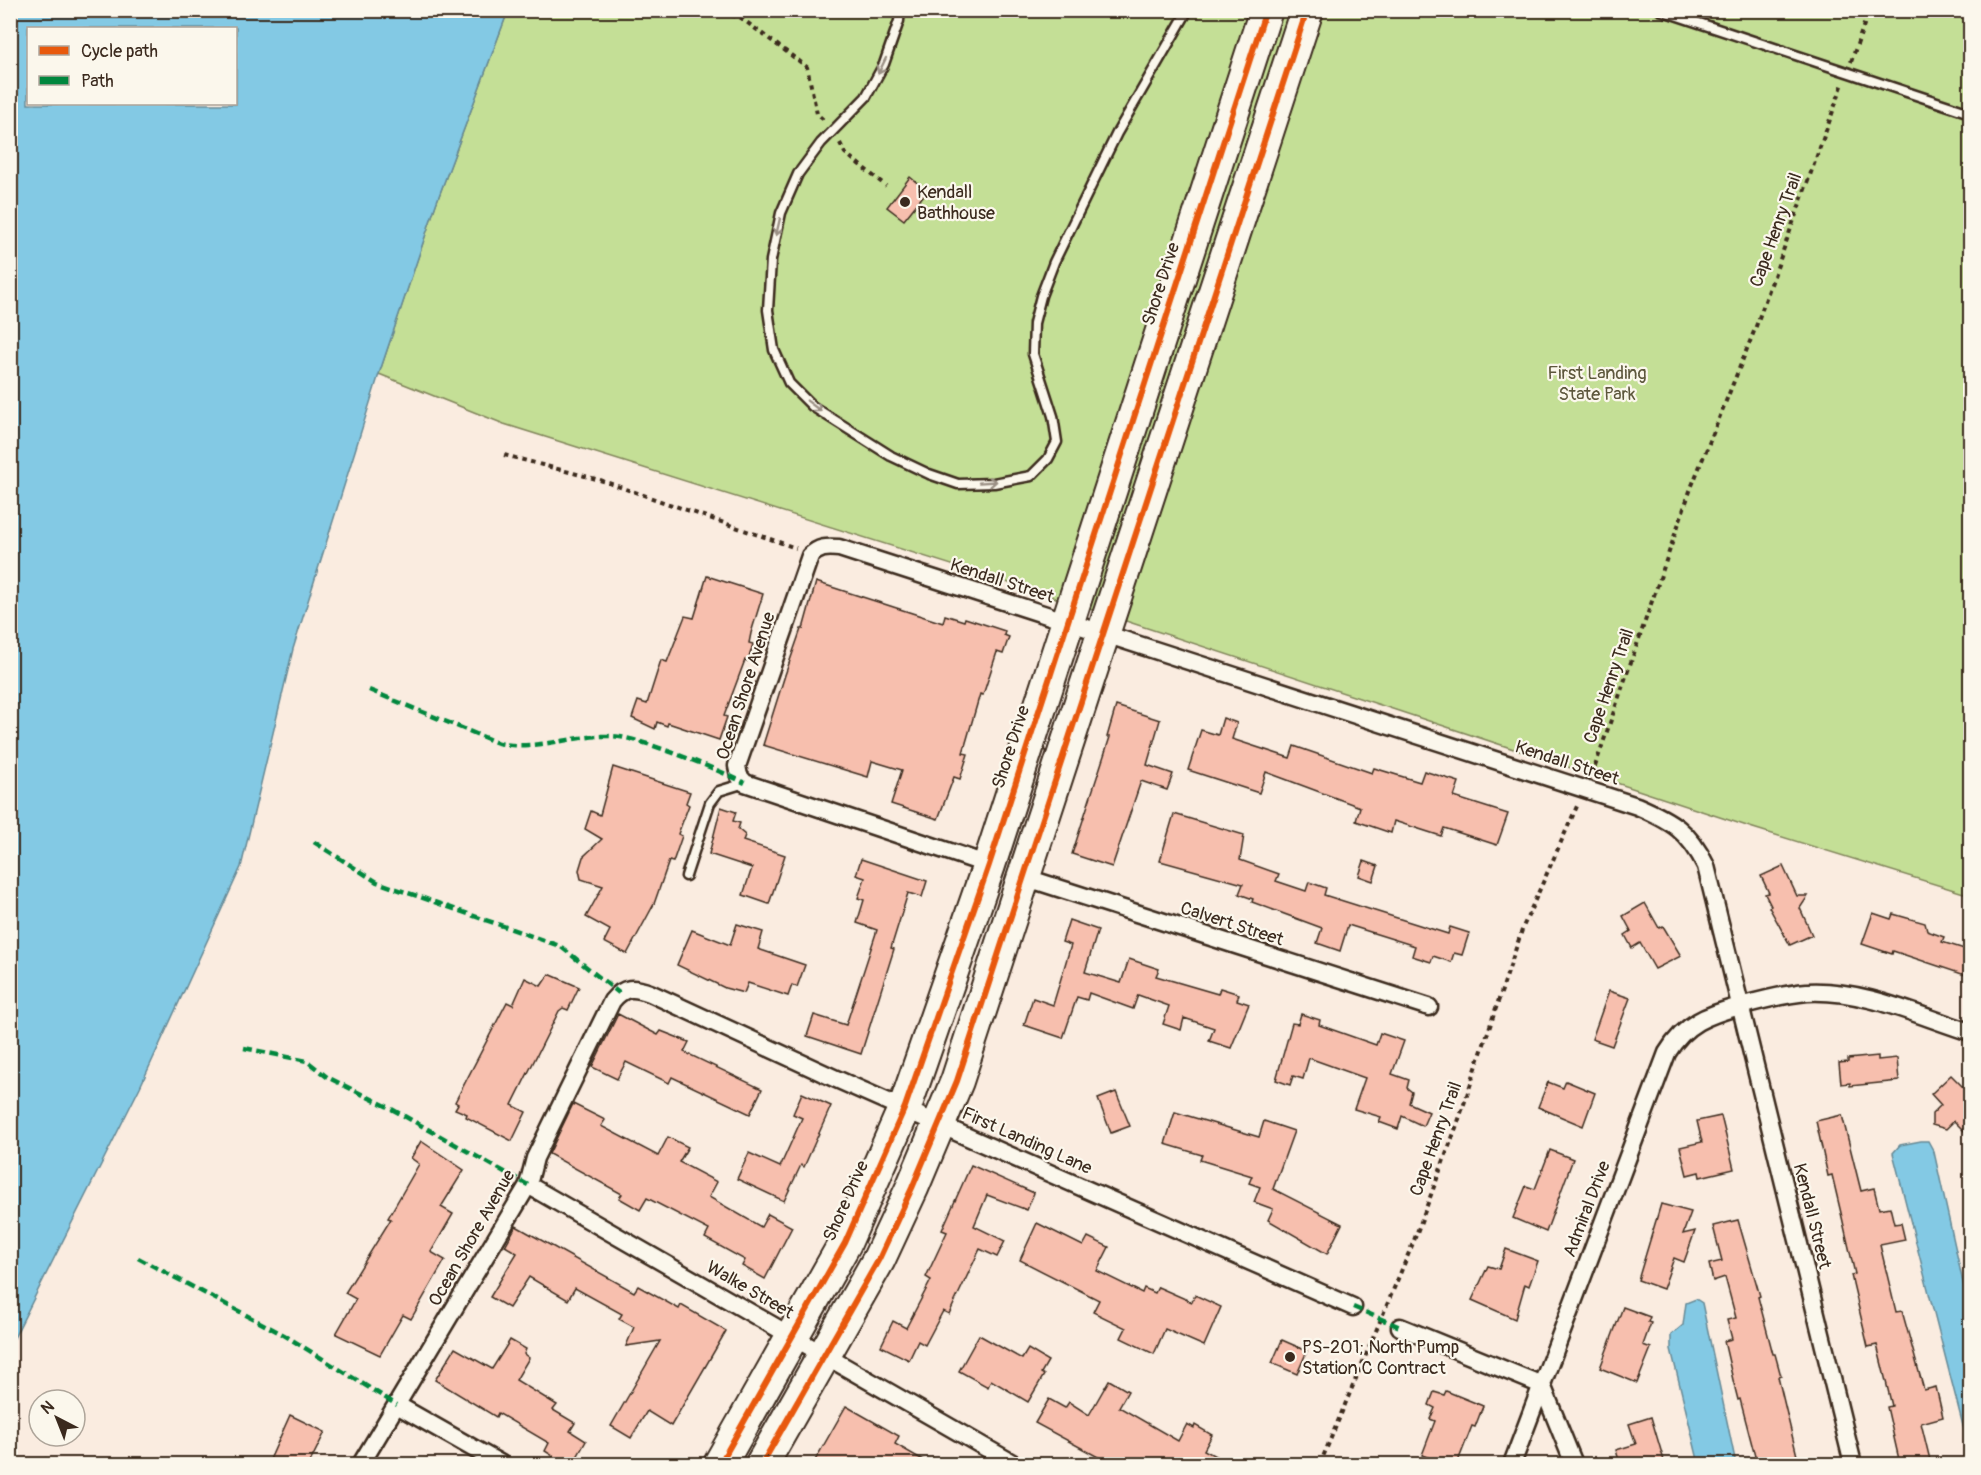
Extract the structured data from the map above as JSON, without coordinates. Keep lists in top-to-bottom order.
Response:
{
  "streets": {
    "highway": ["Shore Drive"],
    "street": [
      "Kendall Street",
      "Ocean Shore Avenue",
      "Calvert Street",
      "First Landing Lane",
      "Admiral Drive",
      "Walke Street"
    ],
    "path": ["Cape Henry Trail"]
  },
  "crossings": [
    ["Cape Henry Trail", "Kendall Street"],
    ["Shore Drive", "Kendall Street"],
    ["Shore Drive", "First Landing Lane"],
    ["Shore Drive", "Walke Street"],
    ["Kendall Street", "Ocean Shore Avenue"],
    ["Kendall Street", "Admiral Drive"],
    ["Ocean Shore Avenue", "First Landing Lane"],
    ["Ocean Shore Avenue", "Walke Street"]
  ],
  "parks": ["First Landing State Park"],
  "places": ["Kendall Bathhouse", "PS-201; North Pump Station C Contract"],
  "legend": ["Cycle path", "Path"],
  "north": "top left"
}
